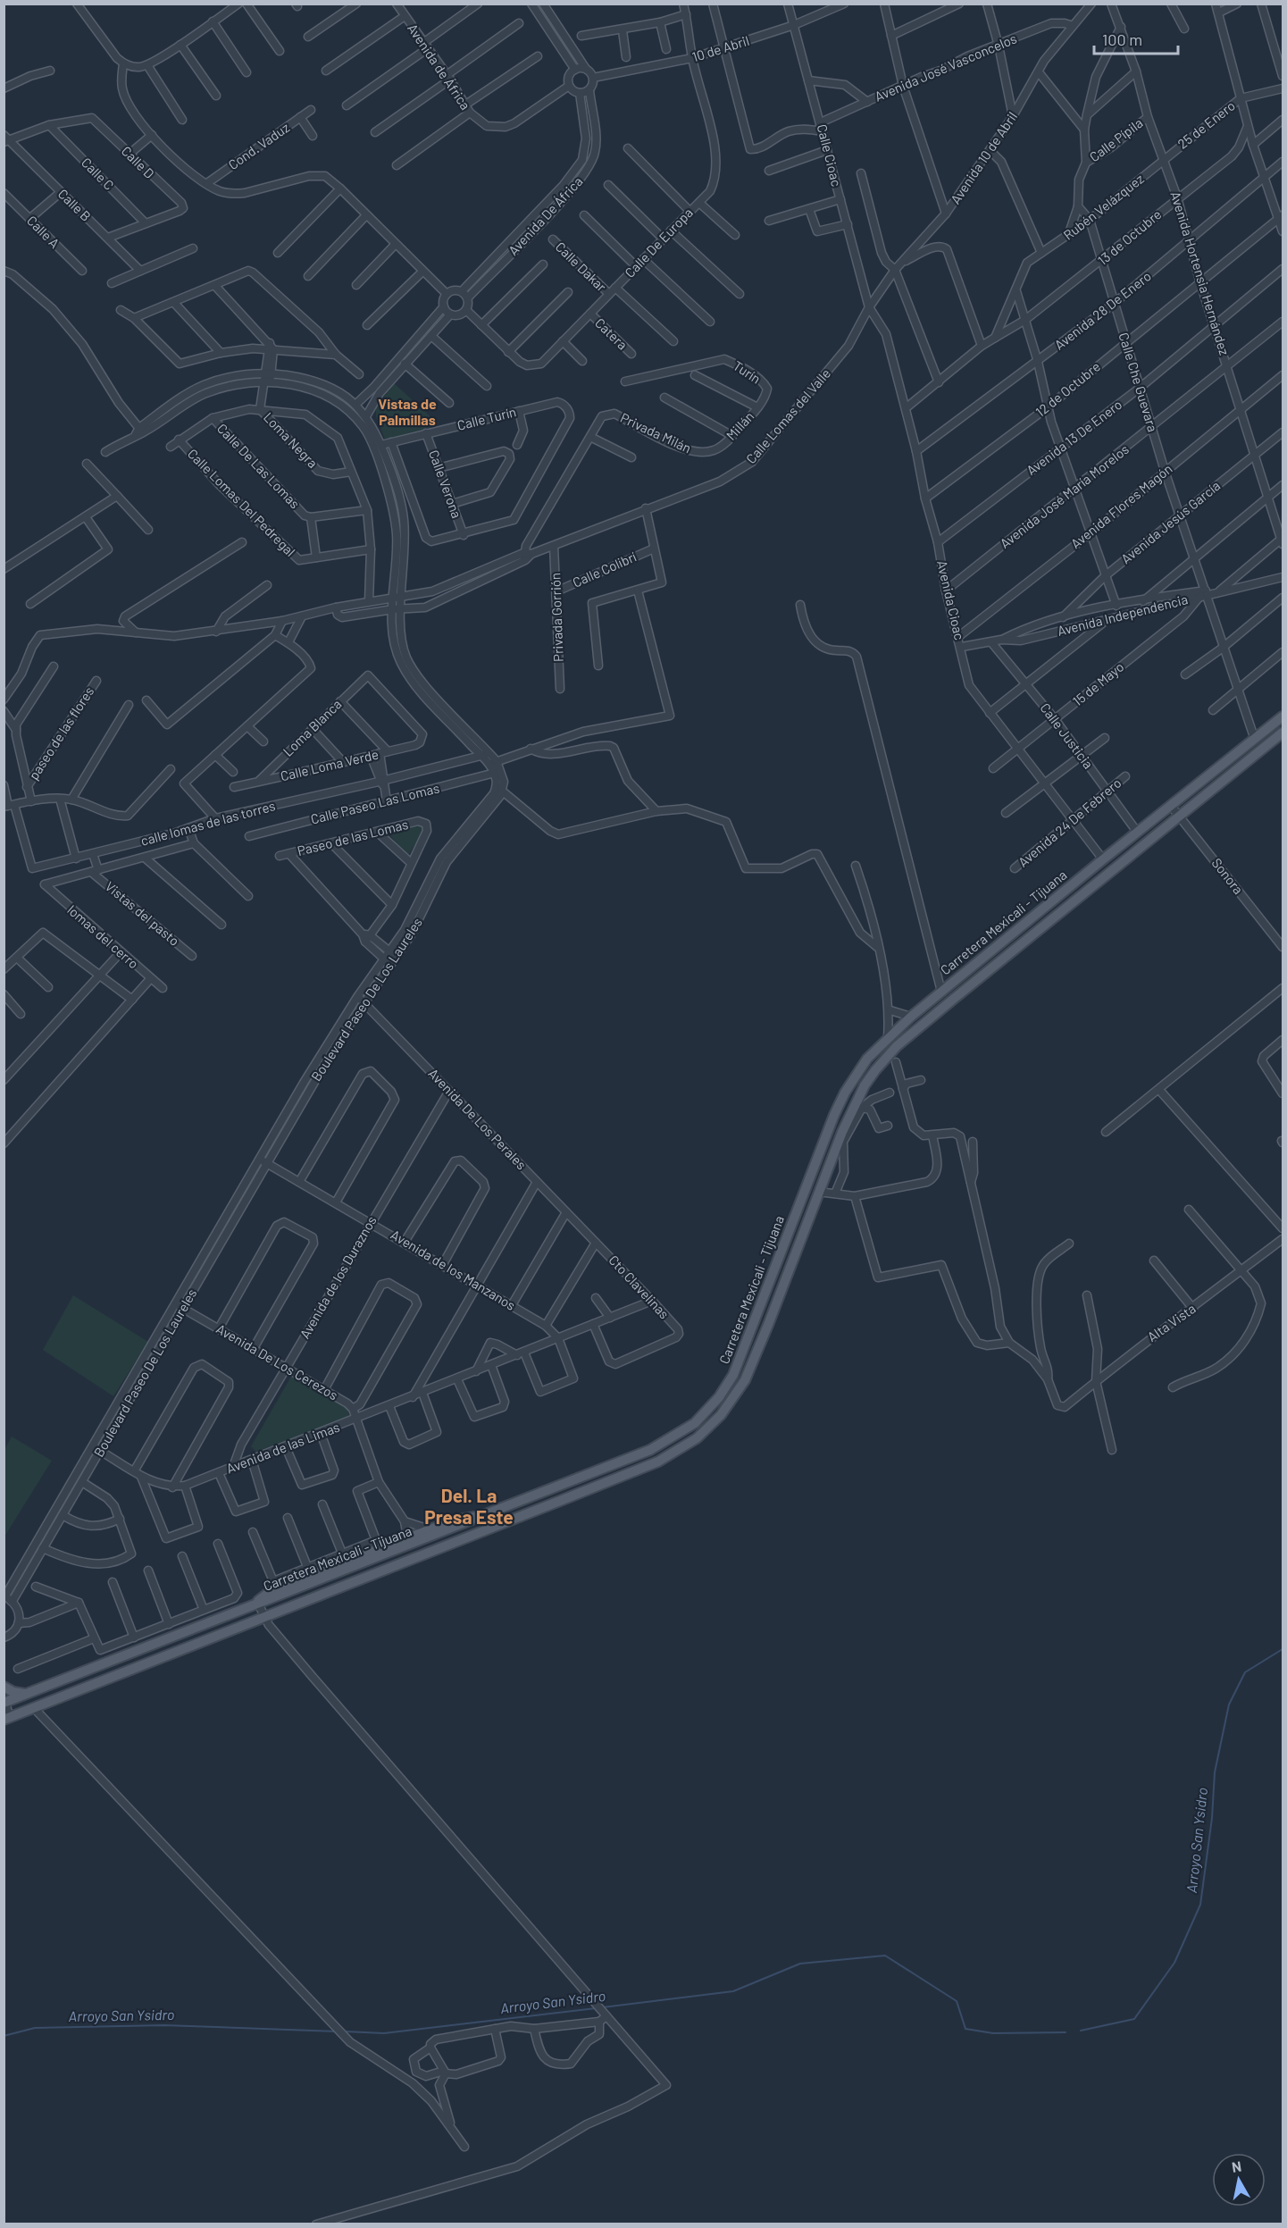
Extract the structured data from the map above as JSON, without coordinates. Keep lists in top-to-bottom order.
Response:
{
  "streets": {
    "main road": ["Carretera Mexicali - Tijuana"],
    "street": [
      "10 de Abril",
      "Avenida de África",
      "Avenida José Vasconcelos",
      "25 de Enero",
      "Calle Pípila",
      "Cond. Vaduz",
      "Calle Cioac",
      "Avenida 10 de Abril",
      "Calle D",
      "Calle C",
      "Calle B",
      "Rubén Velázquez",
      "Avenida De África",
      "Calle A",
      "13 de Octubre",
      "Calle De Europa",
      "Calle Dakar",
      "Avenida Hortensia Hernández",
      "Avenida 28 De Enero",
      "Catera",
      "Turín",
      "Calle Che Guevara",
      "12 de Octubre",
      "Calle Lomas del Valle",
      "Calle Turín",
      "Millán",
      "Privada Milán",
      "Avenida 13 De Enero",
      "Loma Negra",
      "Calle De Las Lomas",
      "Calle Verona",
      "Avenida José María Morelos",
      "Calle Lomas Del Pedregal",
      "Avenida Flores Magón",
      "Avenida Jesús García",
      "Calle Colibrí",
      "Avenida Cioac",
      "Avenida Independencia",
      "Privada Gorrión",
      "15 de Mayo",
      "Loma Blanca",
      "paseo de las flores",
      "Calle Justicia",
      "Calle Loma Verde",
      "Calle Paseo Las Lomas",
      "Avenida 24 De Febrero",
      "calle lomas de las torres",
      "Paseo de las Lomas",
      "Sonora",
      "Vistas del pasto",
      "lomas del cerro",
      "Boulevard Paseo De Los Laureles",
      "Avenida De Los Perales",
      "Avenida de los Manzanos",
      "Avenida de los Duraznos",
      "Cto Clavelinas",
      "Alta Vista",
      "Avenida De Los Cerezos",
      "Avenida de las Limas"
    ]
  },
  "crossings": [
    ["10 de Abril", "Avenida de África"],
    ["10 de Abril", "Calle Cioac"],
    ["10 de Abril", "Avenida De África"],
    ["10 de Abril", "Calle De Europa"],
    ["Avenida de África", "Avenida De África"],
    ["Avenida José Vasconcelos", "Calle Cioac"],
    ["Avenida José Vasconcelos", "Avenida 10 de Abril"],
    ["25 de Enero", "Rubén Velázquez"],
    ["25 de Enero", "Avenida Hortensia Hernández"],
    ["Calle Pípila", "Avenida Hortensia Hernández"],
    ["Calle Cioac", "Avenida 10 de Abril"],
    ["Calle Cioac", "Calle Lomas del Valle"],
    ["Calle Cioac", "Avenida Cioac"],
    ["Avenida 10 de Abril", "Calle Lomas del Valle"],
    ["Avenida 10 de Abril", "Avenida Cioac"],
    ["Calle D", "Calle C"],
    ["Rubén Velázquez", "Avenida Hortensia Hernández"],
    ["Rubén Velázquez", "Calle Che Guevara"],
    ["Avenida De África", "Calle De Europa"],
    ["13 de Octubre", "Avenida Hortensia Hernández"],
    ["13 de Octubre", "Calle Che Guevara"],
    ["Calle De Europa", "Calle Dakar"],
    ["Calle De Europa", "Catera"],
    ["Avenida Hortensia Hernández", "Avenida 28 De Enero"],
    ["Avenida Hortensia Hernández", "12 de Octubre"],
    ["Avenida Hortensia Hernández", "Avenida 13 De Enero"],
    ["Avenida Hortensia Hernández", "Avenida José María Morelos"],
    ["Avenida Hortensia Hernández", "Avenida Flores Magón"],
    ["Avenida Hortensia Hernández", "Avenida Jesús García"],
    ["Avenida 28 De Enero", "Calle Che Guevara"],
    ["Avenida 28 De Enero", "Avenida Cioac"],
    ["Turín", "Millán"],
    ["Calle Che Guevara", "12 de Octubre"],
    ["Calle Che Guevara", "Avenida 13 De Enero"],
    ["Calle Che Guevara", "Avenida José María Morelos"],
    ["Calle Che Guevara", "Avenida Flores Magón"],
    ["Calle Che Guevara", "Avenida Jesús García"],
    ["Calle Che Guevara", "Avenida Independencia"],
    ["Calle Che Guevara", "15 de Mayo"],
    ["Calle Che Guevara", "Carretera Mexicali - Tijuana"],
    ["12 de Octubre", "Avenida Cioac"],
    ["Calle Lomas del Valle", "Avenida Cioac"],
    ["Calle Lomas del Valle", "Privada Gorrión"],
    ["Calle Turín", "Calle Verona"],
    ["Millán", "Privada Milán"],
    ["Avenida 13 De Enero", "Avenida Cioac"],
    ["Avenida José María Morelos", "Avenida Cioac"],
    ["Avenida Flores Magón", "Avenida Cioac"],
    ["Calle Colibrí", "Privada Gorrión"],
    ["Avenida Cioac", "Avenida Independencia"],
    ["Avenida Cioac", "15 de Mayo"],
    ["Avenida Cioac", "Avenida 24 De Febrero"],
    ["Avenida Cioac", "Carretera Mexicali - Tijuana"],
    ["Avenida Independencia", "15 de Mayo"],
    ["Avenida Independencia", "Calle Justicia"],
    ["15 de Mayo", "Calle Justicia"],
    ["Loma Blanca", "Calle Loma Verde"],
    ["Calle Justicia", "Avenida 24 De Febrero"],
    ["Calle Justicia", "Carretera Mexicali - Tijuana"],
    ["Calle Paseo Las Lomas", "Boulevard Paseo De Los Laureles"],
    ["calle lomas de las torres", "Vistas del pasto"],
    ["calle lomas de las torres", "lomas del cerro"],
    ["Sonora", "Carretera Mexicali - Tijuana"],
    ["Boulevard Paseo De Los Laureles", "Avenida De Los Perales"],
    ["Boulevard Paseo De Los Laureles", "Avenida de los Manzanos"],
    ["Boulevard Paseo De Los Laureles", "Avenida De Los Cerezos"],
    ["Boulevard Paseo De Los Laureles", "Avenida de las Limas"],
    ["Avenida De Los Perales", "Avenida de los Duraznos"],
    ["Avenida De Los Perales", "Cto Clavelinas"],
    ["Avenida de los Manzanos", "Avenida de los Duraznos"],
    ["Avenida de los Manzanos", "Avenida de las Limas"],
    ["Avenida de los Duraznos", "Avenida De Los Cerezos"],
    ["Avenida de los Duraznos", "Avenida de las Limas"],
    ["Cto Clavelinas", "Avenida de las Limas"],
    ["Avenida De Los Cerezos", "Avenida de las Limas"]
  ],
  "districts": ["Vistas de Palmillas", "Del. La Presa Este"],
  "water": ["Arroyo San Ysidro"],
  "scale_bar": "100 m",
  "north": "top"
}
